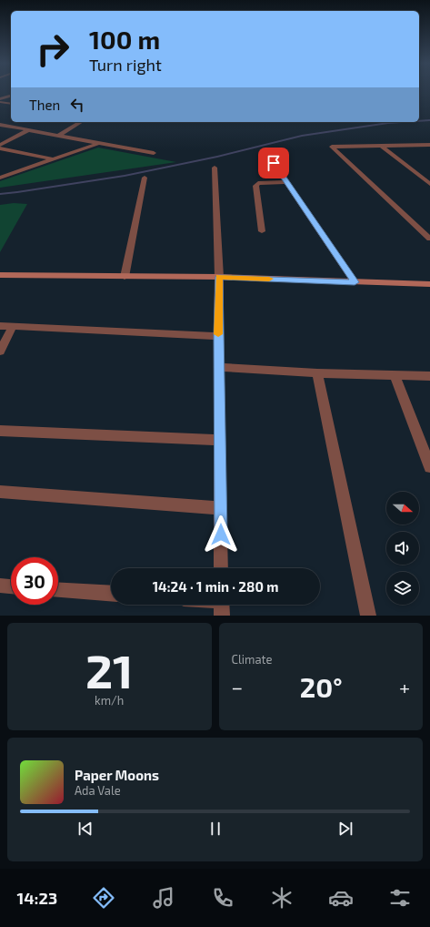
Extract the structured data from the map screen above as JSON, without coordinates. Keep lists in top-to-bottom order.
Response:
{
  "north": "right",
  "page": {
    "turn": ["100 m", "Turn right"],
    "then": "Then",
    "limit": "30",
    "trip": "14:24 · 1 min · 280 m",
    "tile": [
      ["21", "km/h"],
      "Climate"
    ],
    "heat": ["−", "20°", "+"],
    "song": ["Paper Moons", "Ada Vale"],
    "tabs": "14:23"
  }
}
